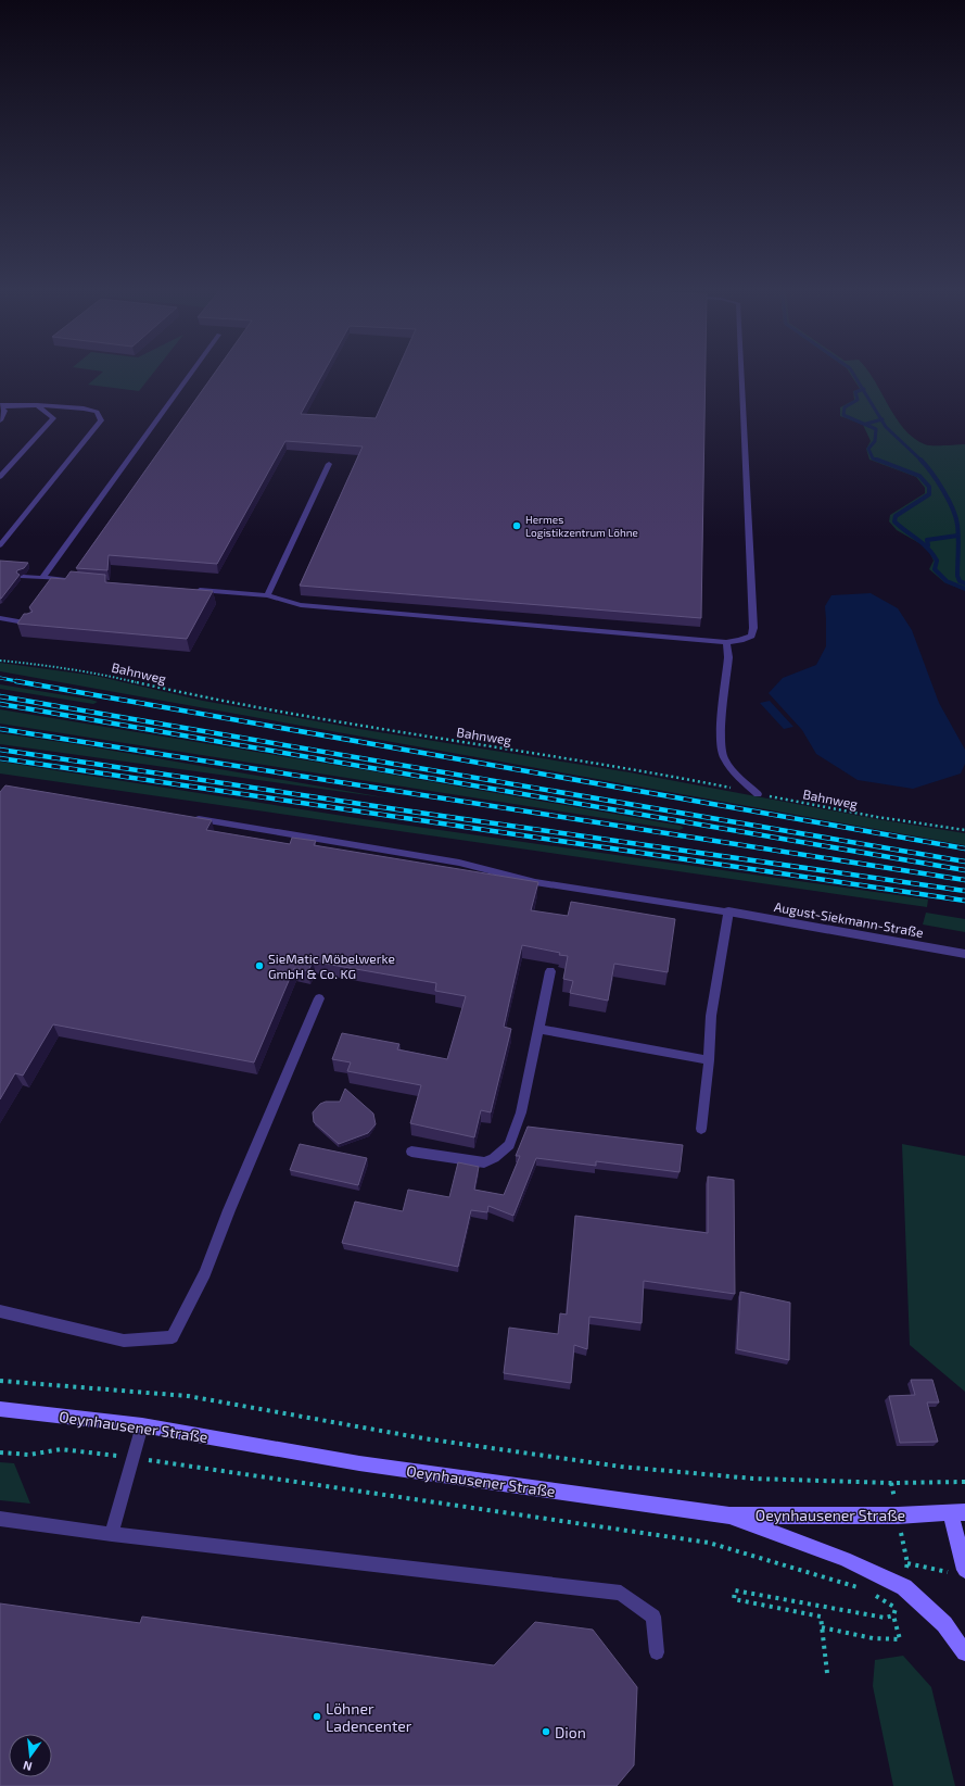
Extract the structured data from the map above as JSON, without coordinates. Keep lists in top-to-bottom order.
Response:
{
  "streets": {
    "main road": ["Oeynhausener Straße"],
    "street": ["August-Siekmann-Straße"],
    "path": ["Bahnweg"]
  },
  "places": [
    "Hermes Logistikzentrum Löhne",
    "SieMatic Möbelwerke GmbH & Co. KG",
    "Löhner Ladencenter",
    "Dion"
  ],
  "north": "bottom"
}
